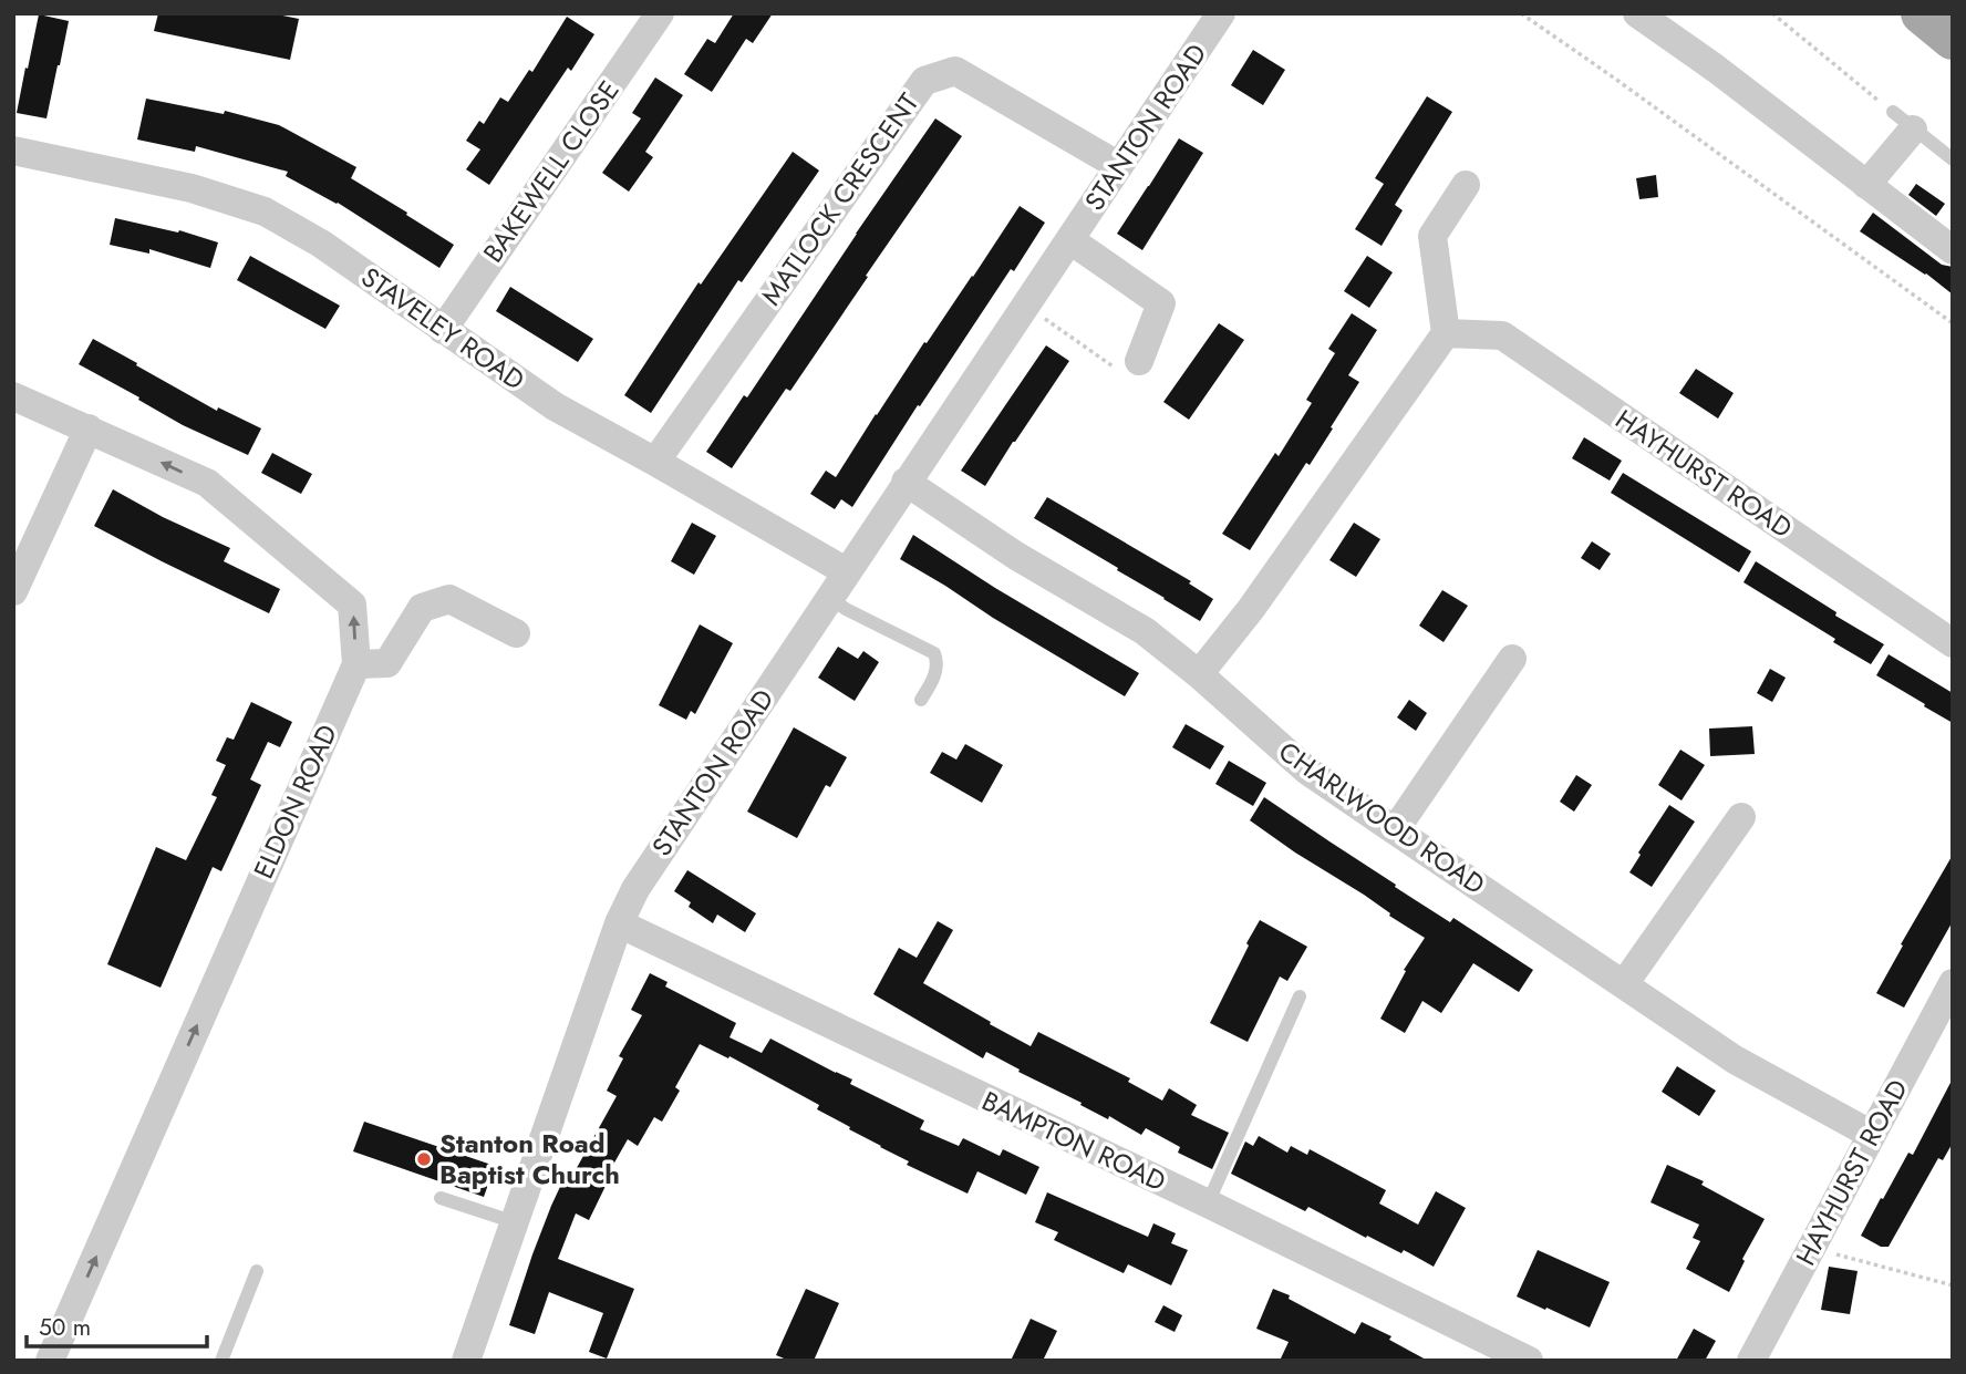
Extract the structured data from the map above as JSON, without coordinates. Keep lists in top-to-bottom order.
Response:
{
  "streets": {
    "street": [
      "STANTON ROAD",
      "BAKEWELL CLOSE",
      "MATLOCK CRESCENT",
      "STAVELEY ROAD",
      "HAYHURST ROAD",
      "ELDON ROAD",
      "CHARLWOOD ROAD",
      "BAMPTON ROAD"
    ]
  },
  "crossings": [
    ["STANTON ROAD", "MATLOCK CRESCENT"],
    ["STANTON ROAD", "STAVELEY ROAD"],
    ["STANTON ROAD", "CHARLWOOD ROAD"],
    ["STANTON ROAD", "BAMPTON ROAD"],
    ["BAKEWELL CLOSE", "STAVELEY ROAD"],
    ["MATLOCK CRESCENT", "STAVELEY ROAD"],
    ["HAYHURST ROAD", "CHARLWOOD ROAD"]
  ],
  "one_way": ["ELDON ROAD"],
  "places": ["Stanton Road Baptist Church"],
  "scale_bar": "50 m"
}
